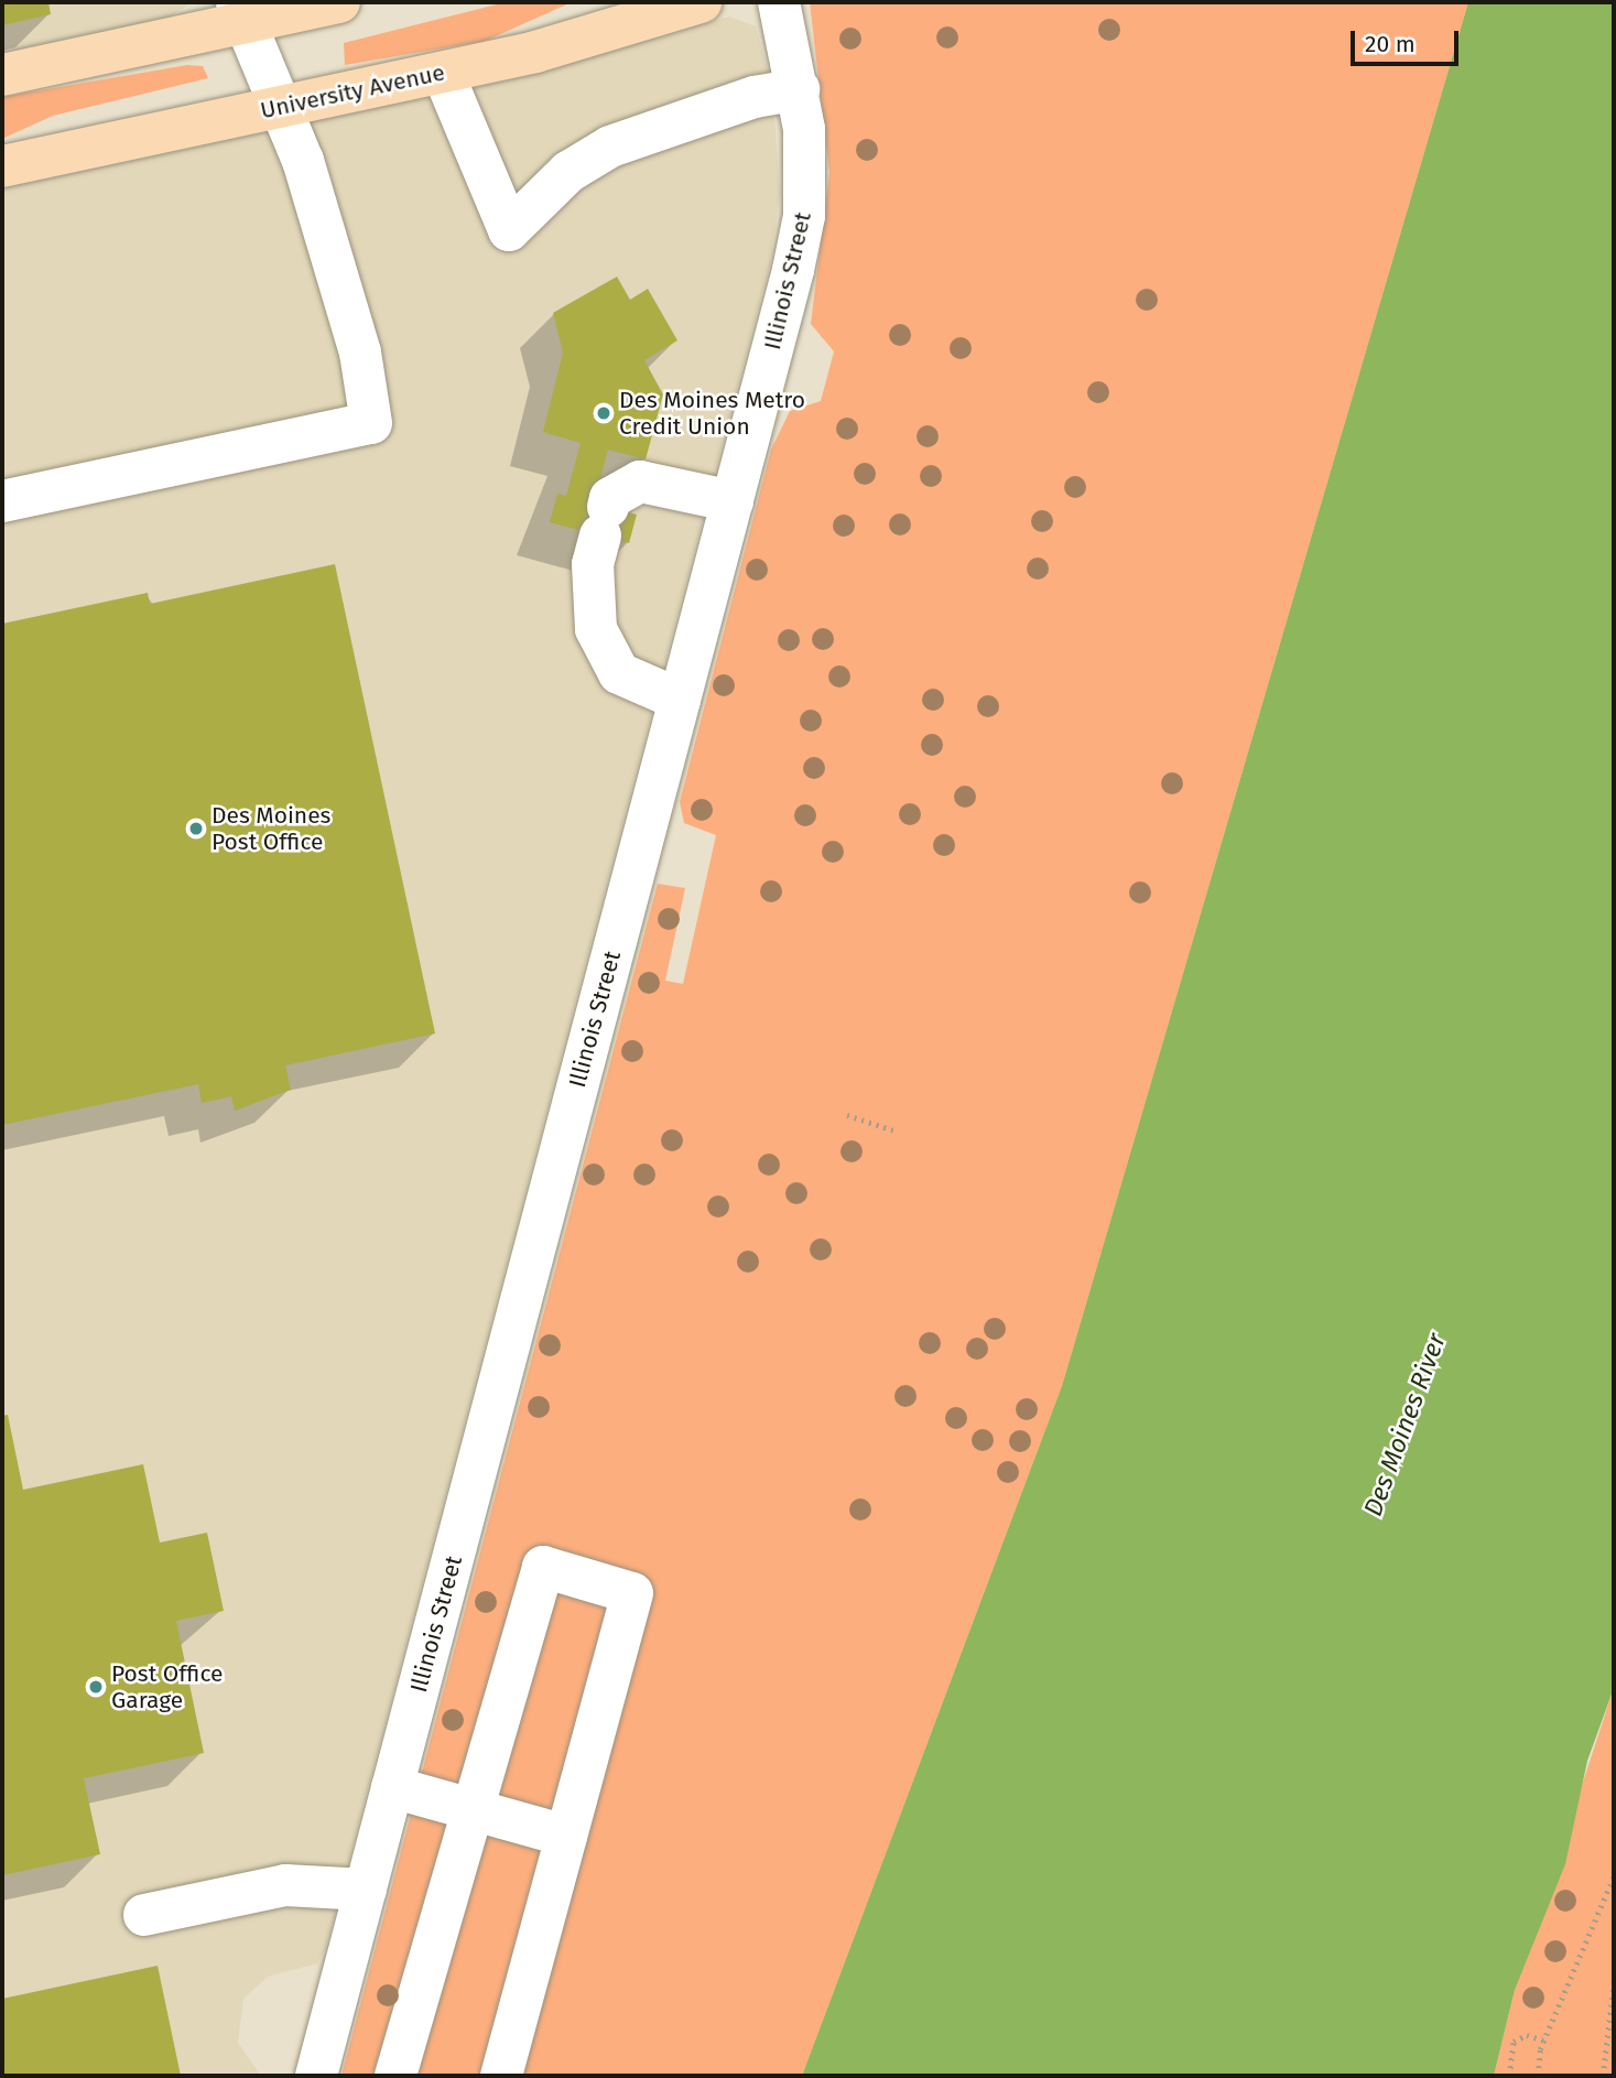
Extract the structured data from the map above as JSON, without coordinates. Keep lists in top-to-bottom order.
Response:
{
  "streets": {
    "main road": ["University Avenue"],
    "street": ["Illinois Street"]
  },
  "water": ["Des Moines River"],
  "places": ["Des Moines Metro Credit Union", "Des Moines Post Office", "Post Office Garage"],
  "scale_bar": "20 m"
}
